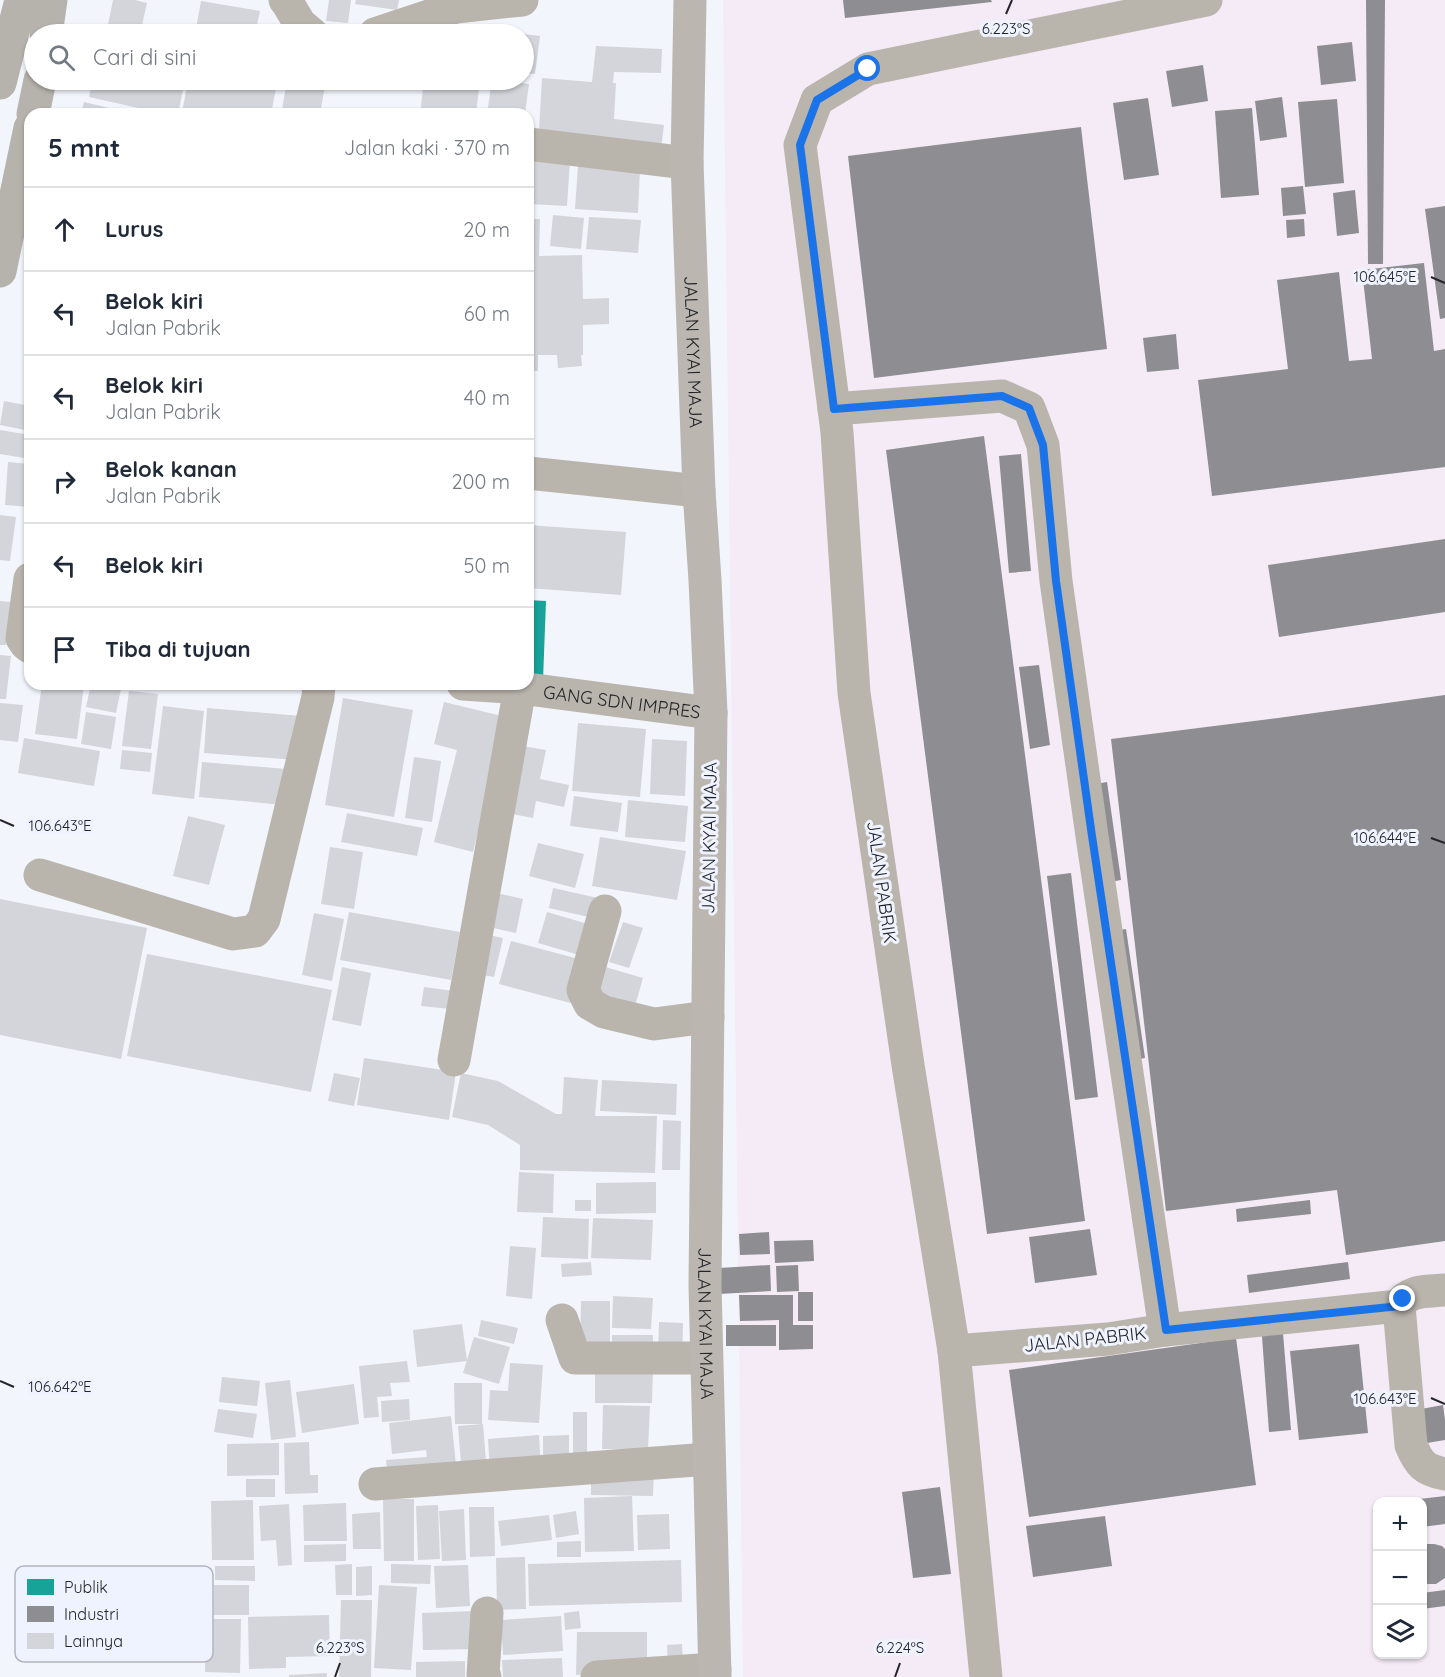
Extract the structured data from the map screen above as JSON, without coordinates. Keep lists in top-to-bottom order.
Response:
{
  "streets": {
    "main road": ["JALAN KYAI MAJA"],
    "street": ["GANG SDN IMPRES", "JALAN PABRIK"]
  },
  "crossings": [
    ["JALAN KYAI MAJA", "GANG SDN IMPRES"]
  ],
  "legend": ["Publik", "Industri", "Lainnya"],
  "page": {
    "search": "Cari di sini",
    "heading": ["5 mnt", "Jalan kaki · 370 m"],
    "list": [
      ["Lurus", "20 m"],
      ["Belok kiri", "Jalan Pabrik", "60 m"],
      ["Belok kiri", "Jalan Pabrik", "40 m"],
      ["Belok kanan", "Jalan Pabrik", "200 m"],
      ["Belok kiri", "50 m"],
      "Tiba di tujuan"
    ],
    "map_buttons": ["+", "−"]
  },
  "coordinates": [
    "6.223°S",
    "106.645°E",
    "106.643°E",
    "106.644°E",
    "106.642°E",
    "6.224°S"
  ]
}
